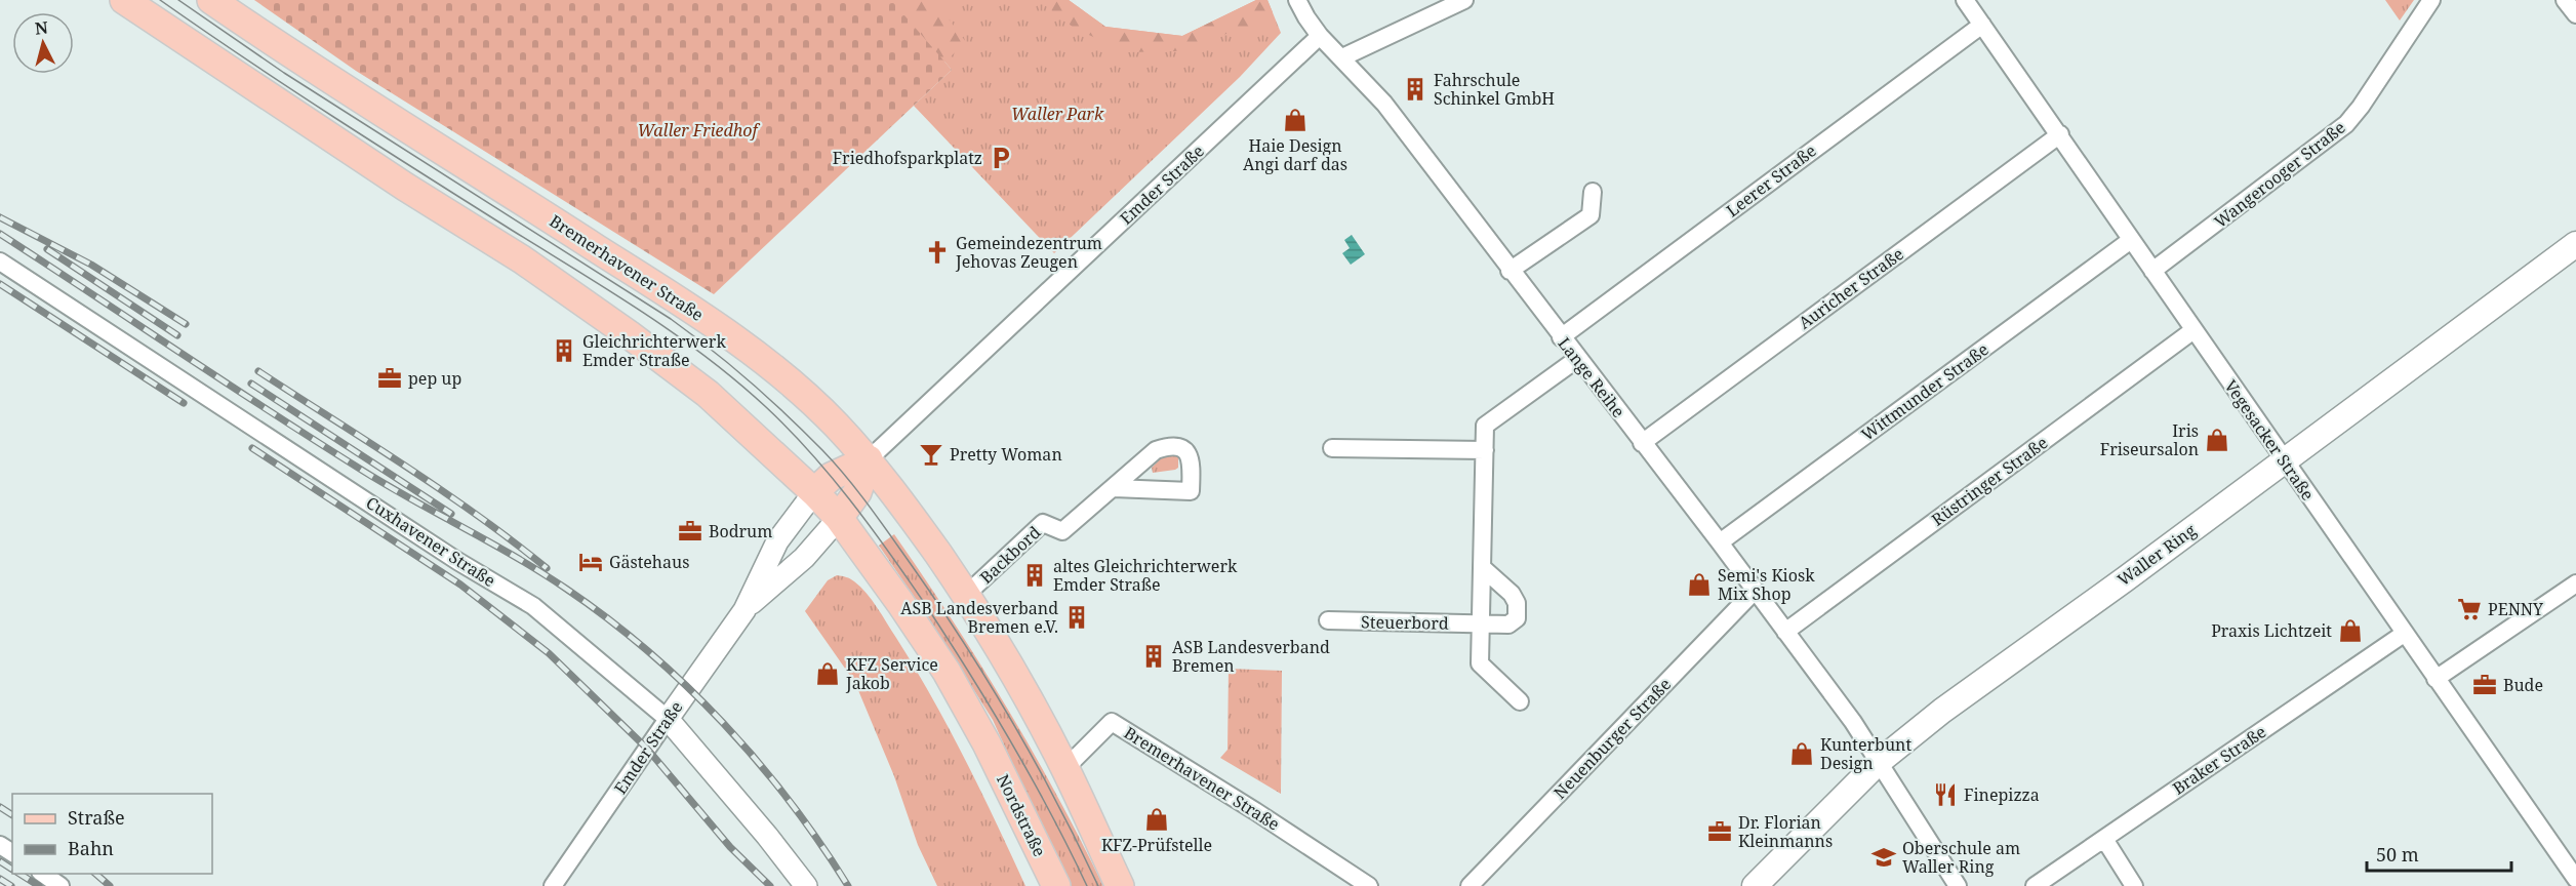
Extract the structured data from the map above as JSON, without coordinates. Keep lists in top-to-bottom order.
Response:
{
  "streets": {
    "main road": [
      "Emder Straße",
      "Bremerhavener Straße",
      "Waller Ring",
      "Nordstraße"
    ],
    "street": [
      "Wangerooger Straße",
      "Leerer Straße",
      "Auricher Straße",
      "Lange Reihe",
      "Wittmunder Straße",
      "Vegesacker Straße",
      "Rüstringer Straße",
      "Cuxhavener Straße",
      "Backbord",
      "Steuerbord",
      "Neuenburger Straße",
      "Braker Straße"
    ]
  },
  "crossings": [
    ["Wangerooger Straße", "Vegesacker Straße"],
    ["Leerer Straße", "Lange Reihe"],
    ["Leerer Straße", "Vegesacker Straße"],
    ["Emder Straße", "Bremerhavener Straße"],
    ["Emder Straße", "Lange Reihe"],
    ["Emder Straße", "Cuxhavener Straße"],
    ["Emder Straße", "Nordstraße"],
    ["Bremerhavener Straße", "Backbord"],
    ["Auricher Straße", "Lange Reihe"],
    ["Auricher Straße", "Vegesacker Straße"],
    ["Lange Reihe", "Wittmunder Straße"],
    ["Lange Reihe", "Rüstringer Straße"],
    ["Lange Reihe", "Waller Ring"],
    ["Lange Reihe", "Neuenburger Straße"],
    ["Wittmunder Straße", "Vegesacker Straße"],
    ["Vegesacker Straße", "Rüstringer Straße"],
    ["Vegesacker Straße", "Waller Ring"],
    ["Vegesacker Straße", "Braker Straße"]
  ],
  "parks": ["Waller Park", "Waller Friedhof"],
  "places": {
    "building": [
      "Fahrschule Schinkel GmbH",
      "Gleichrichterwerk Emder Straße",
      "altes Gleichrichterwerk Emder Straße",
      "ASB Landesverband Bremen e.V.",
      "ASB Landesverband Bremen"
    ],
    "shop": [
      "Haie Design Angi darf das",
      "Iris Friseursalon",
      "Semi's Kiosk Mix Shop",
      "Praxis Lichtzeit",
      "KFZ Service Jakob",
      "Kunterbunt Design",
      "KFZ-Prüfstelle"
    ],
    "parking": ["Friedhofsparkplatz"],
    "church": ["Gemeindezentrum Jehovas Zeugen"],
    "office": [
      "pep up",
      "Bodrum",
      "Bude",
      "Dr. Florian Kleinmanns"
    ],
    "bar": ["Pretty Woman"],
    "hotel": ["Gästehaus"],
    "supermarket": ["PENNY"],
    "restaurant": ["Finepizza"],
    "school or university": ["Oberschule am Waller Ring"]
  },
  "legend": ["Straße", "Bahn"],
  "scale_bar": "50 m",
  "north": "top"
}
